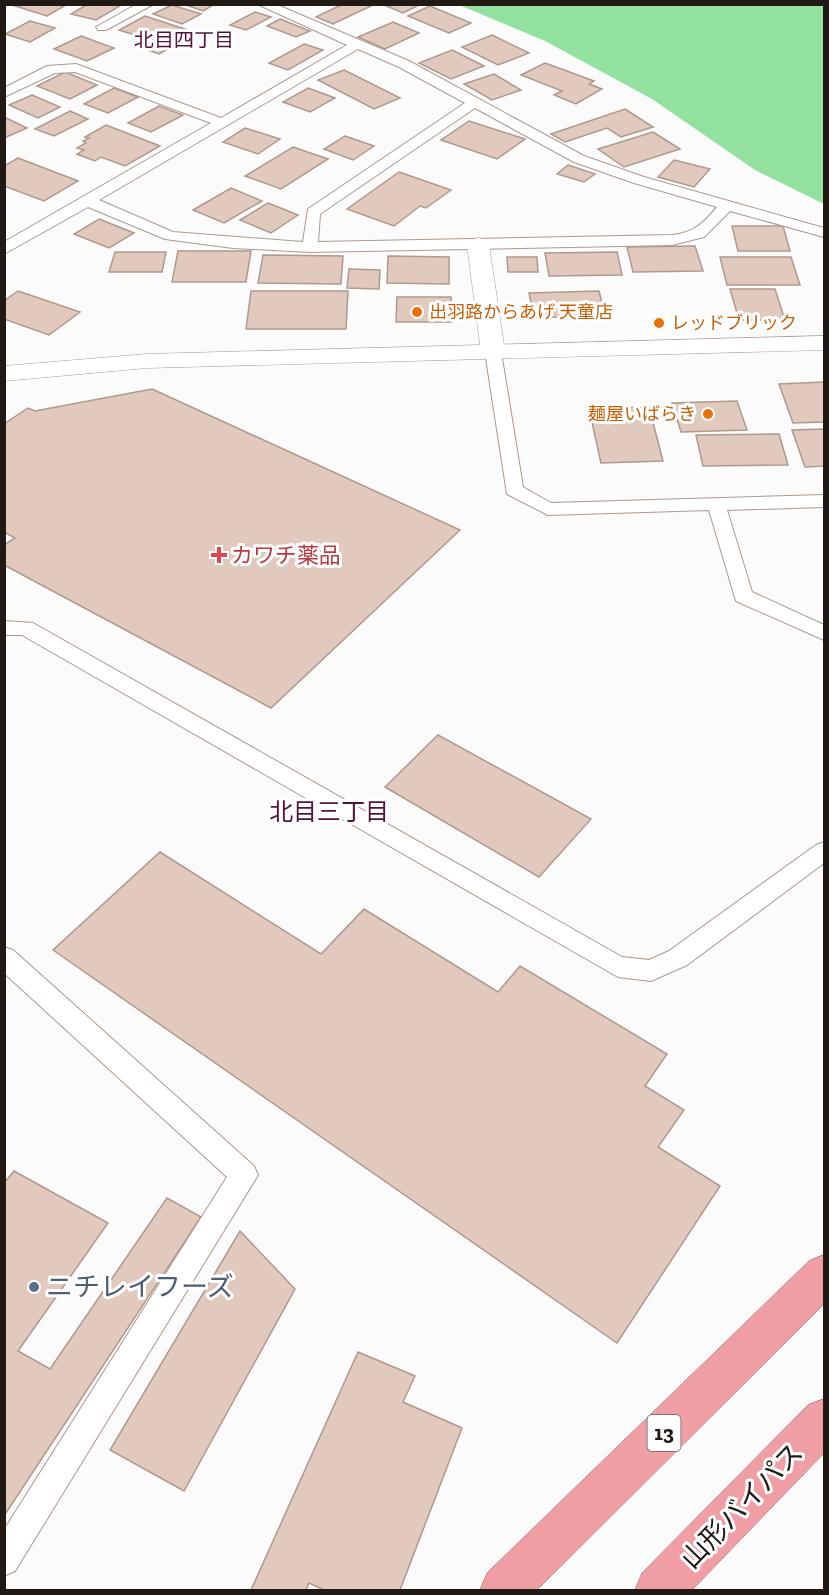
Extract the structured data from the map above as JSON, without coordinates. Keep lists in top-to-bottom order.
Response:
{
  "streets": {
    "highway": ["13", "山形バイパス"]
  },
  "districts": ["北目四丁目", "北目三丁目"],
  "places": {
    "other": [
      "出羽路からあげ 天童店",
      "レッドブリック",
      "麺屋いばらき",
      "ニチレイフーズ"
    ],
    "health": ["カワチ薬品"]
  }
}
